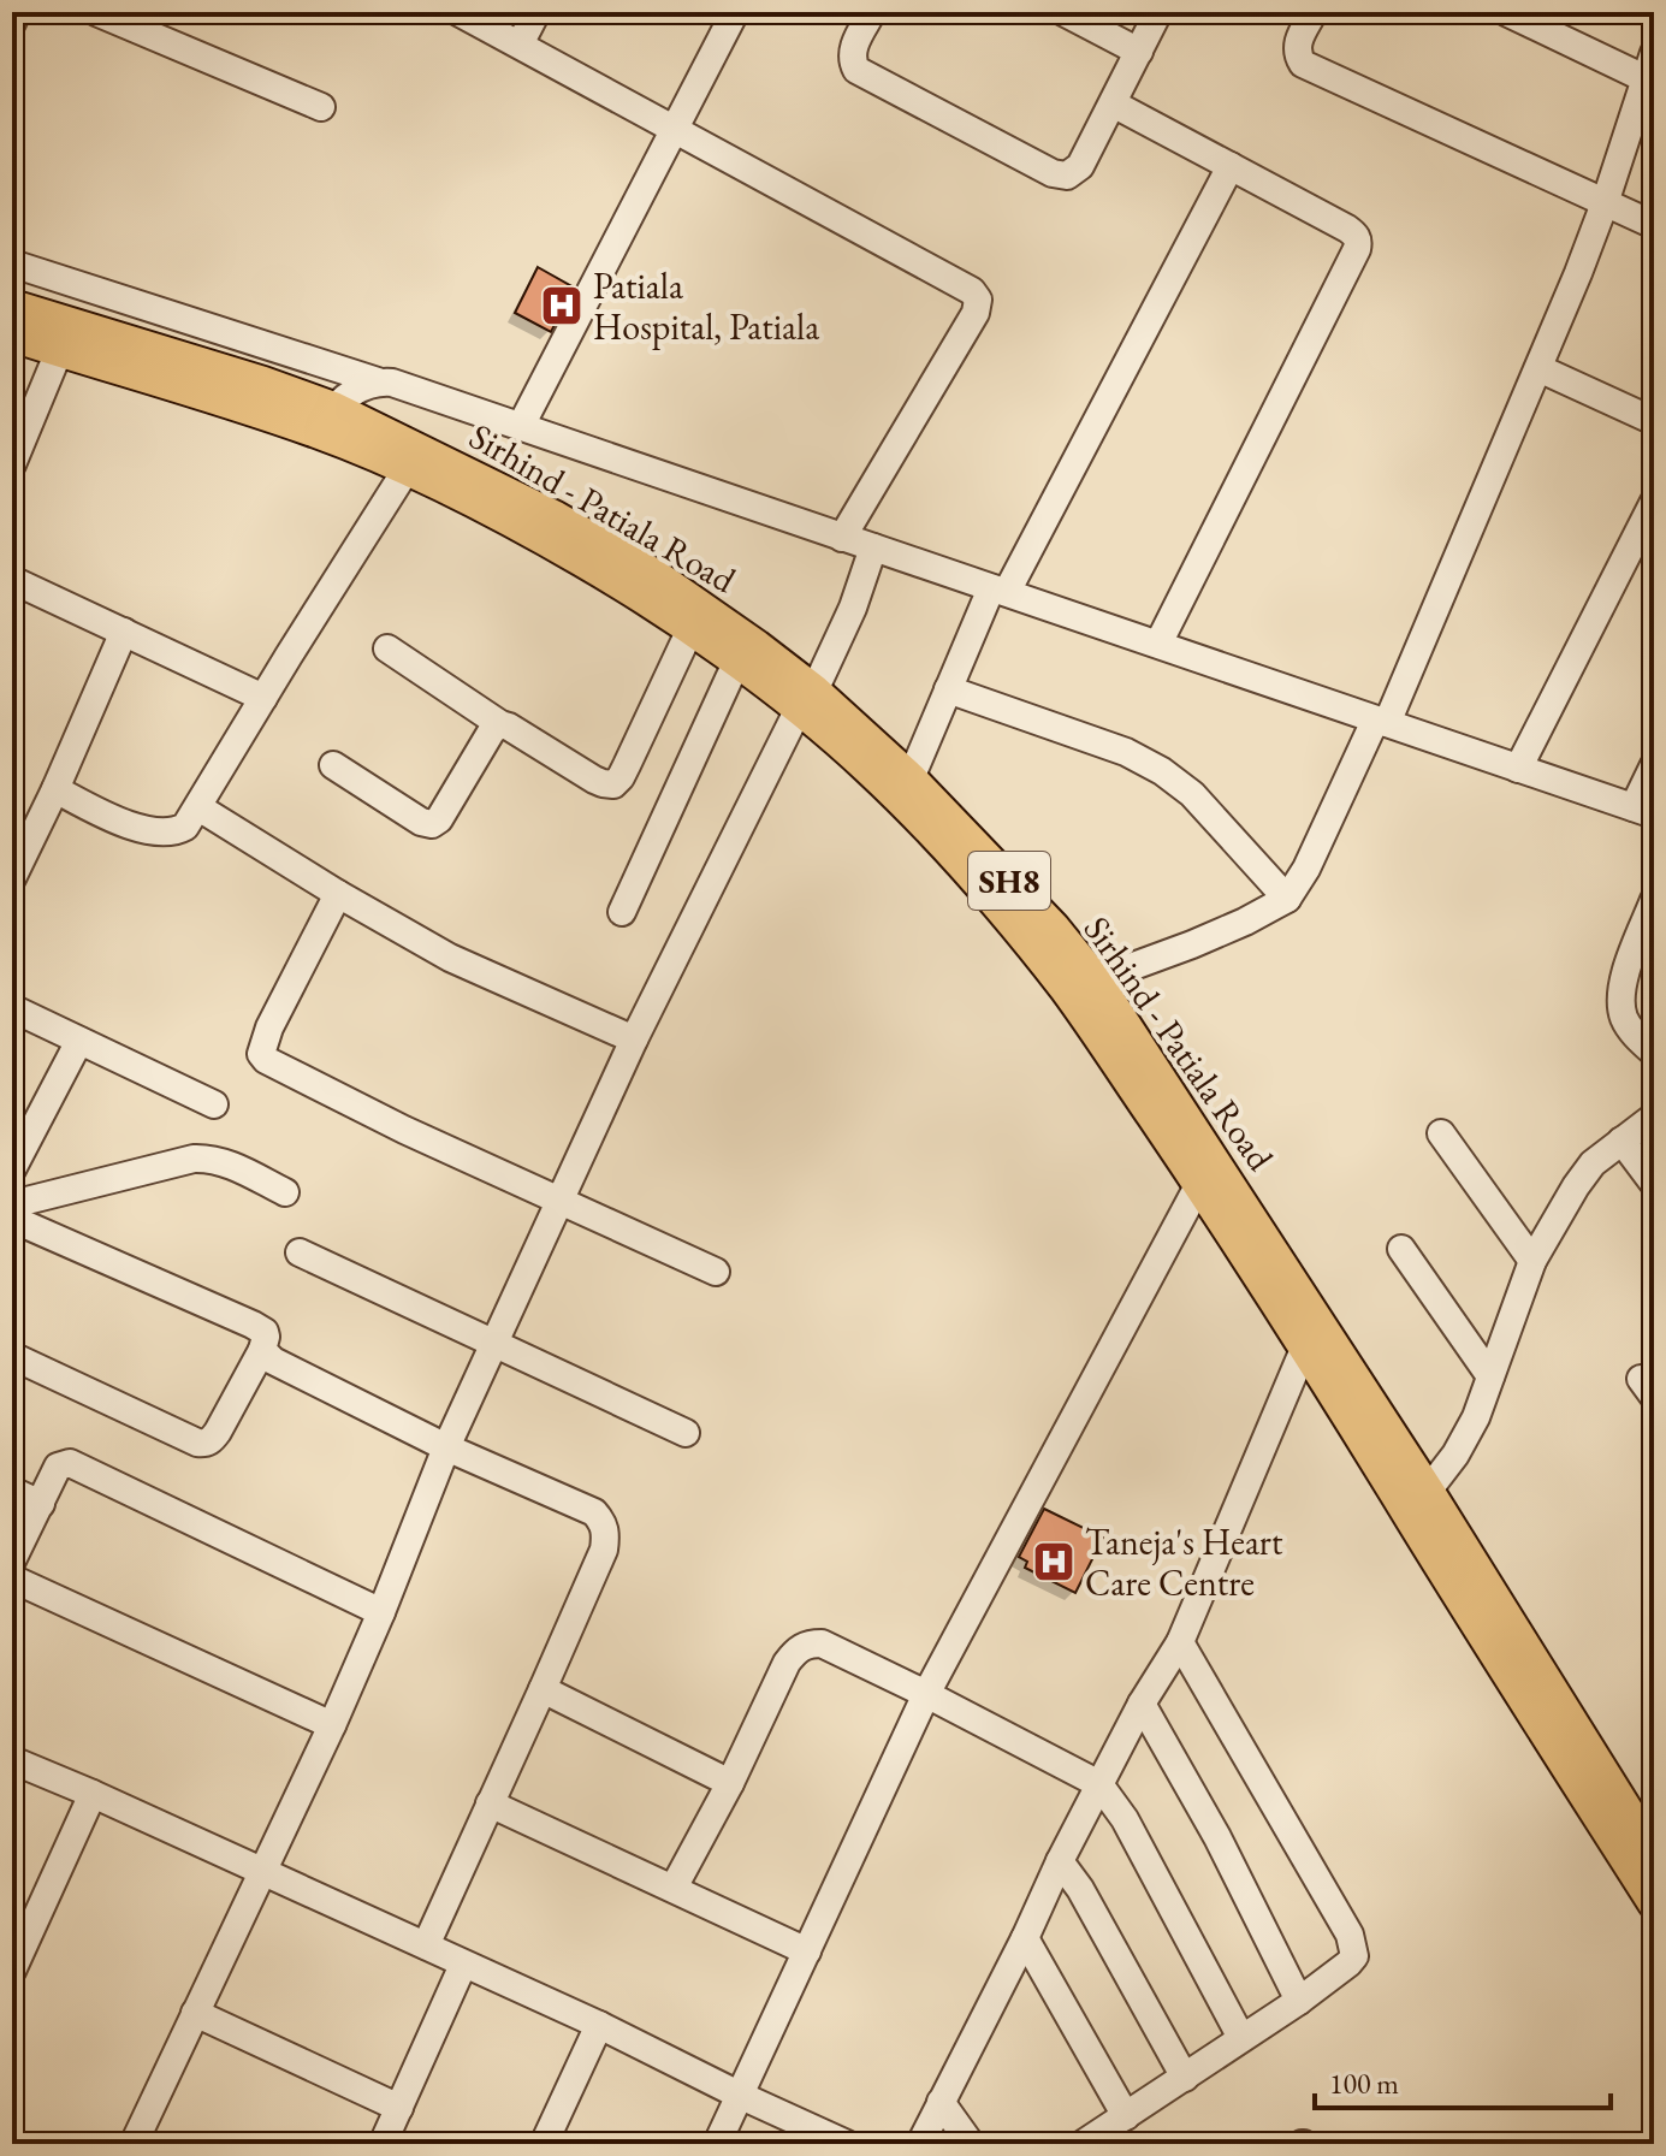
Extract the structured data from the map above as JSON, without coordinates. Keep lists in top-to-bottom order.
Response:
{
  "streets": {
    "main road": ["Sirhind - Patiala Road", "SH8"]
  },
  "places": {
    "hospital": ["Patiala Hospital, Patiala", "Taneja's Heart Care Centre"]
  },
  "scale_bar": "100 m"
}
